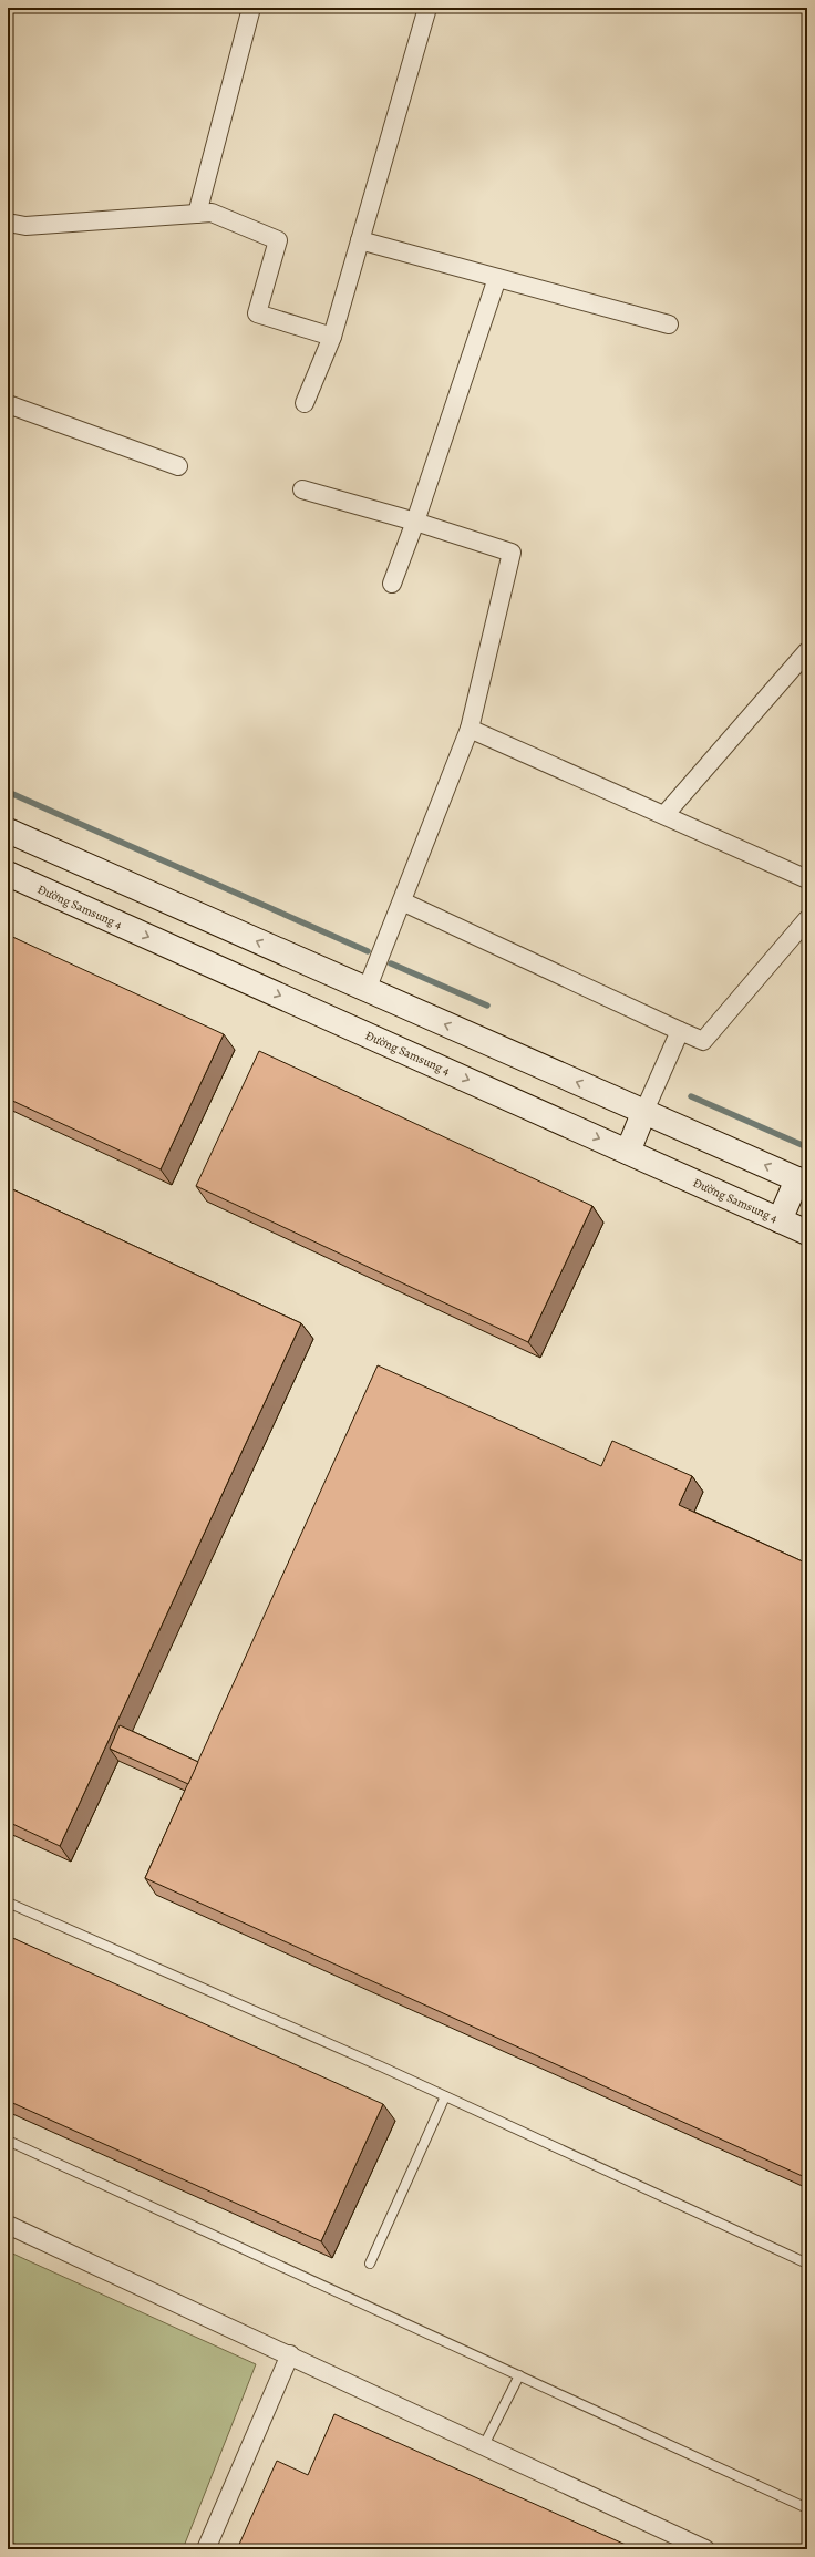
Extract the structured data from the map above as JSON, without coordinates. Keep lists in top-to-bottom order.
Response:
{
  "streets": {
    "main road": ["Đường Samsung 4"]
  }
}
